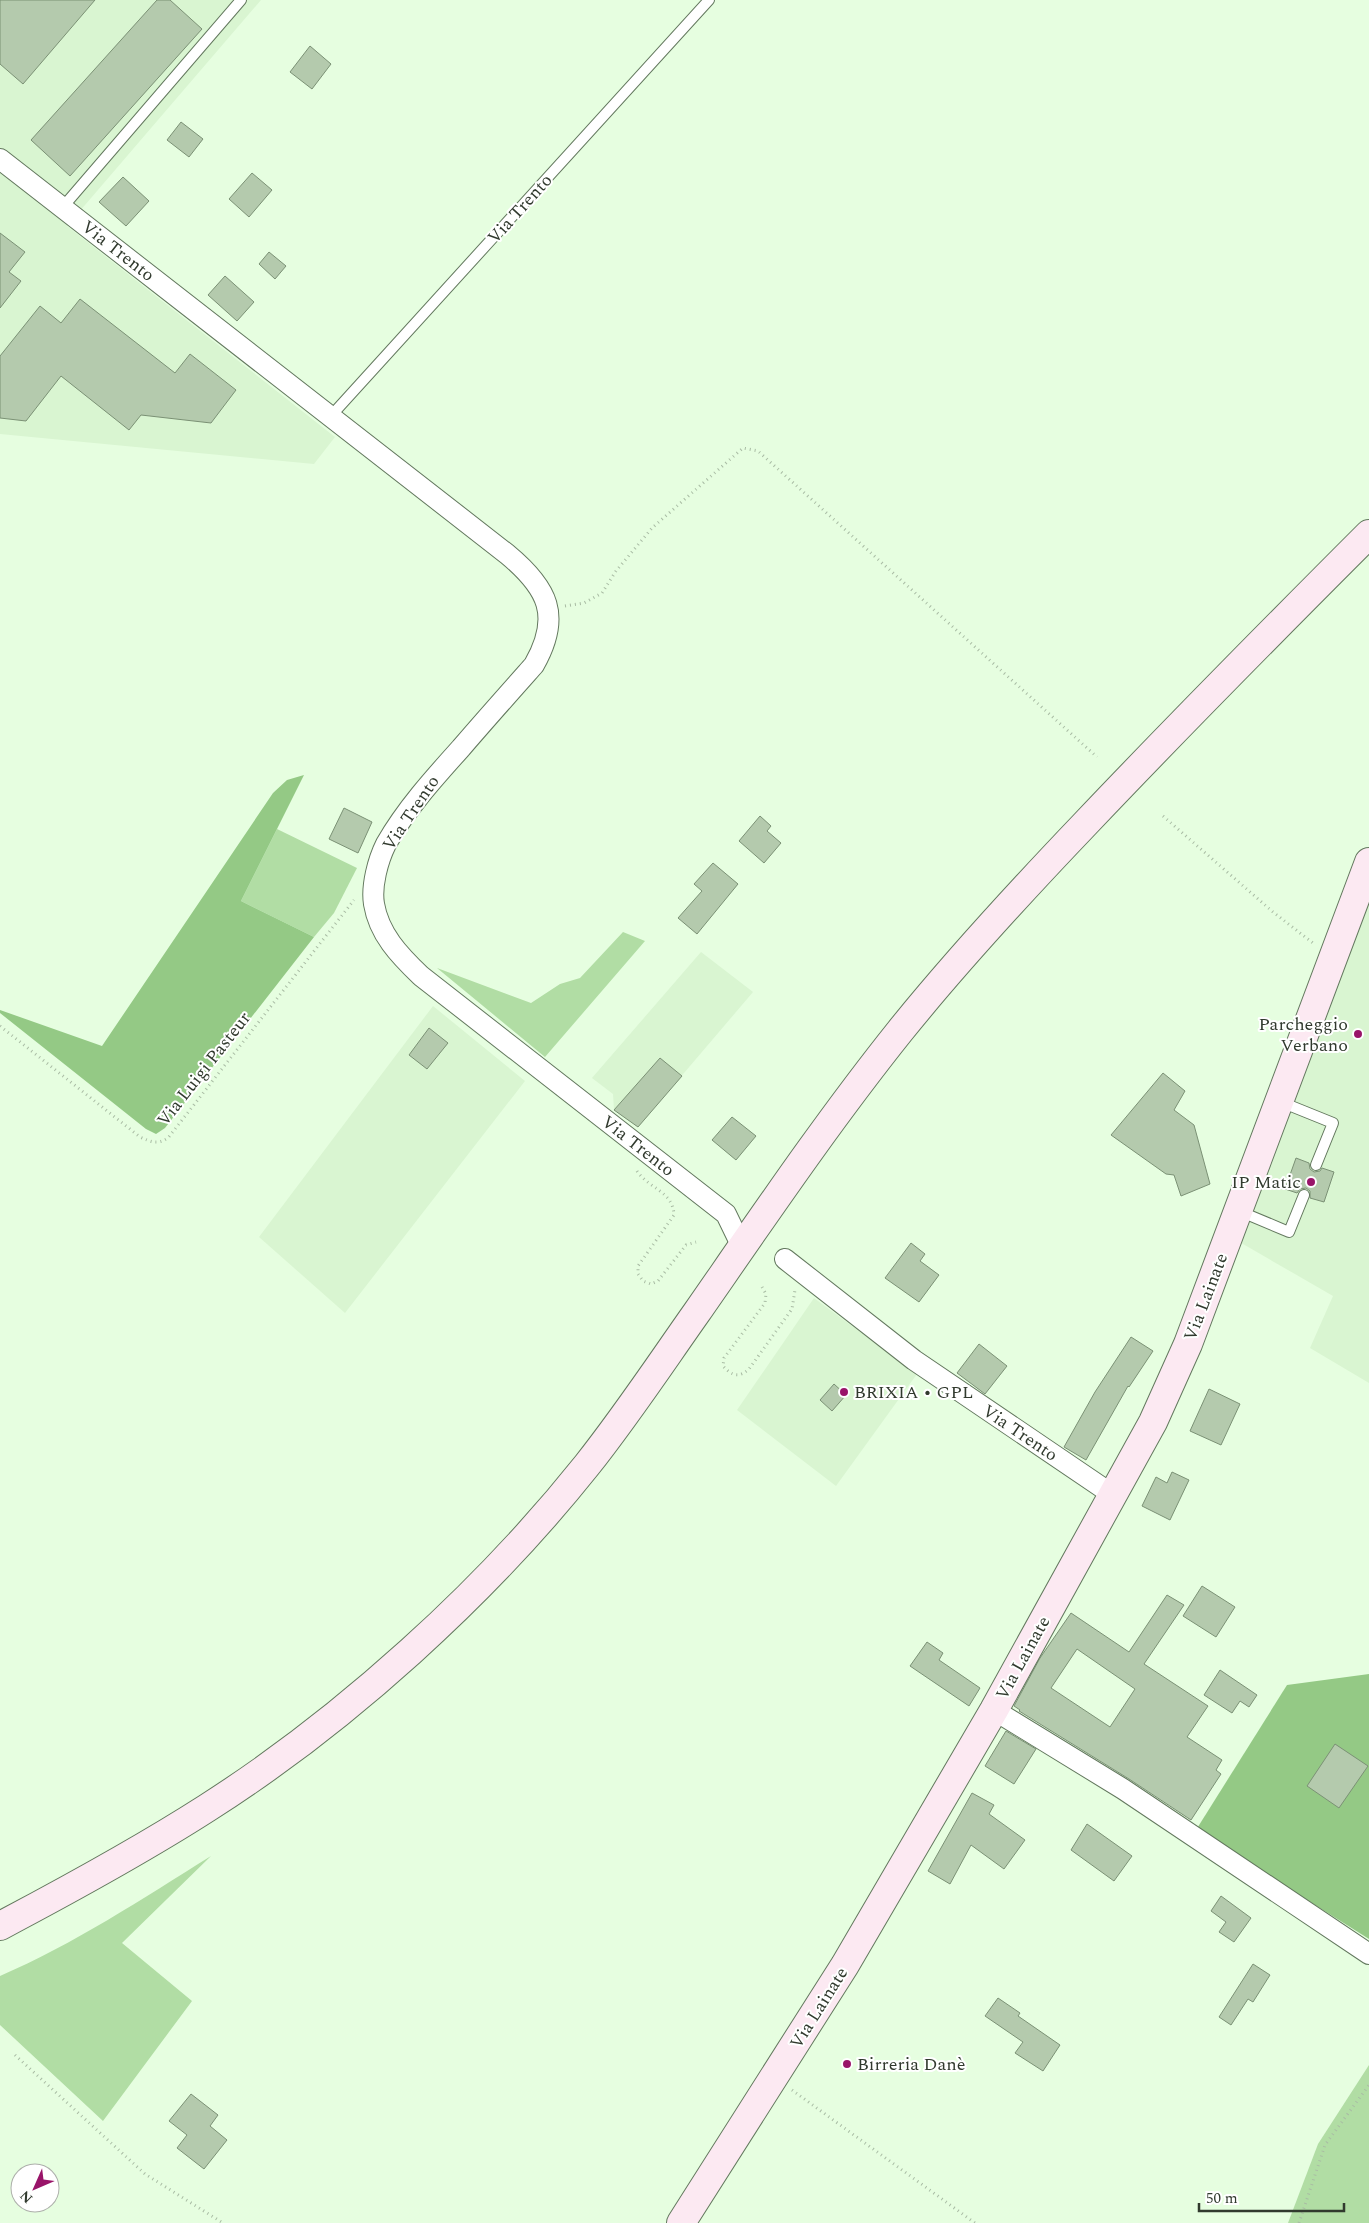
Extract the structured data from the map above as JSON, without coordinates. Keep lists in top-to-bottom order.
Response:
{
  "streets": {
    "main road": ["Via Lainate"],
    "street": ["Via Trento"],
    "path": ["Via Luigi Pasteur"]
  },
  "crossings": [
    ["Via Trento", "Via Luigi Pasteur"],
    ["Via Trento", "Via Lainate"]
  ],
  "places": [
    "Parcheggio Verbano",
    "IP Matic",
    "BRIXIA • GPL",
    "Birreria Danè"
  ],
  "scale_bar": "50 m",
  "north": "bottom left"
}
